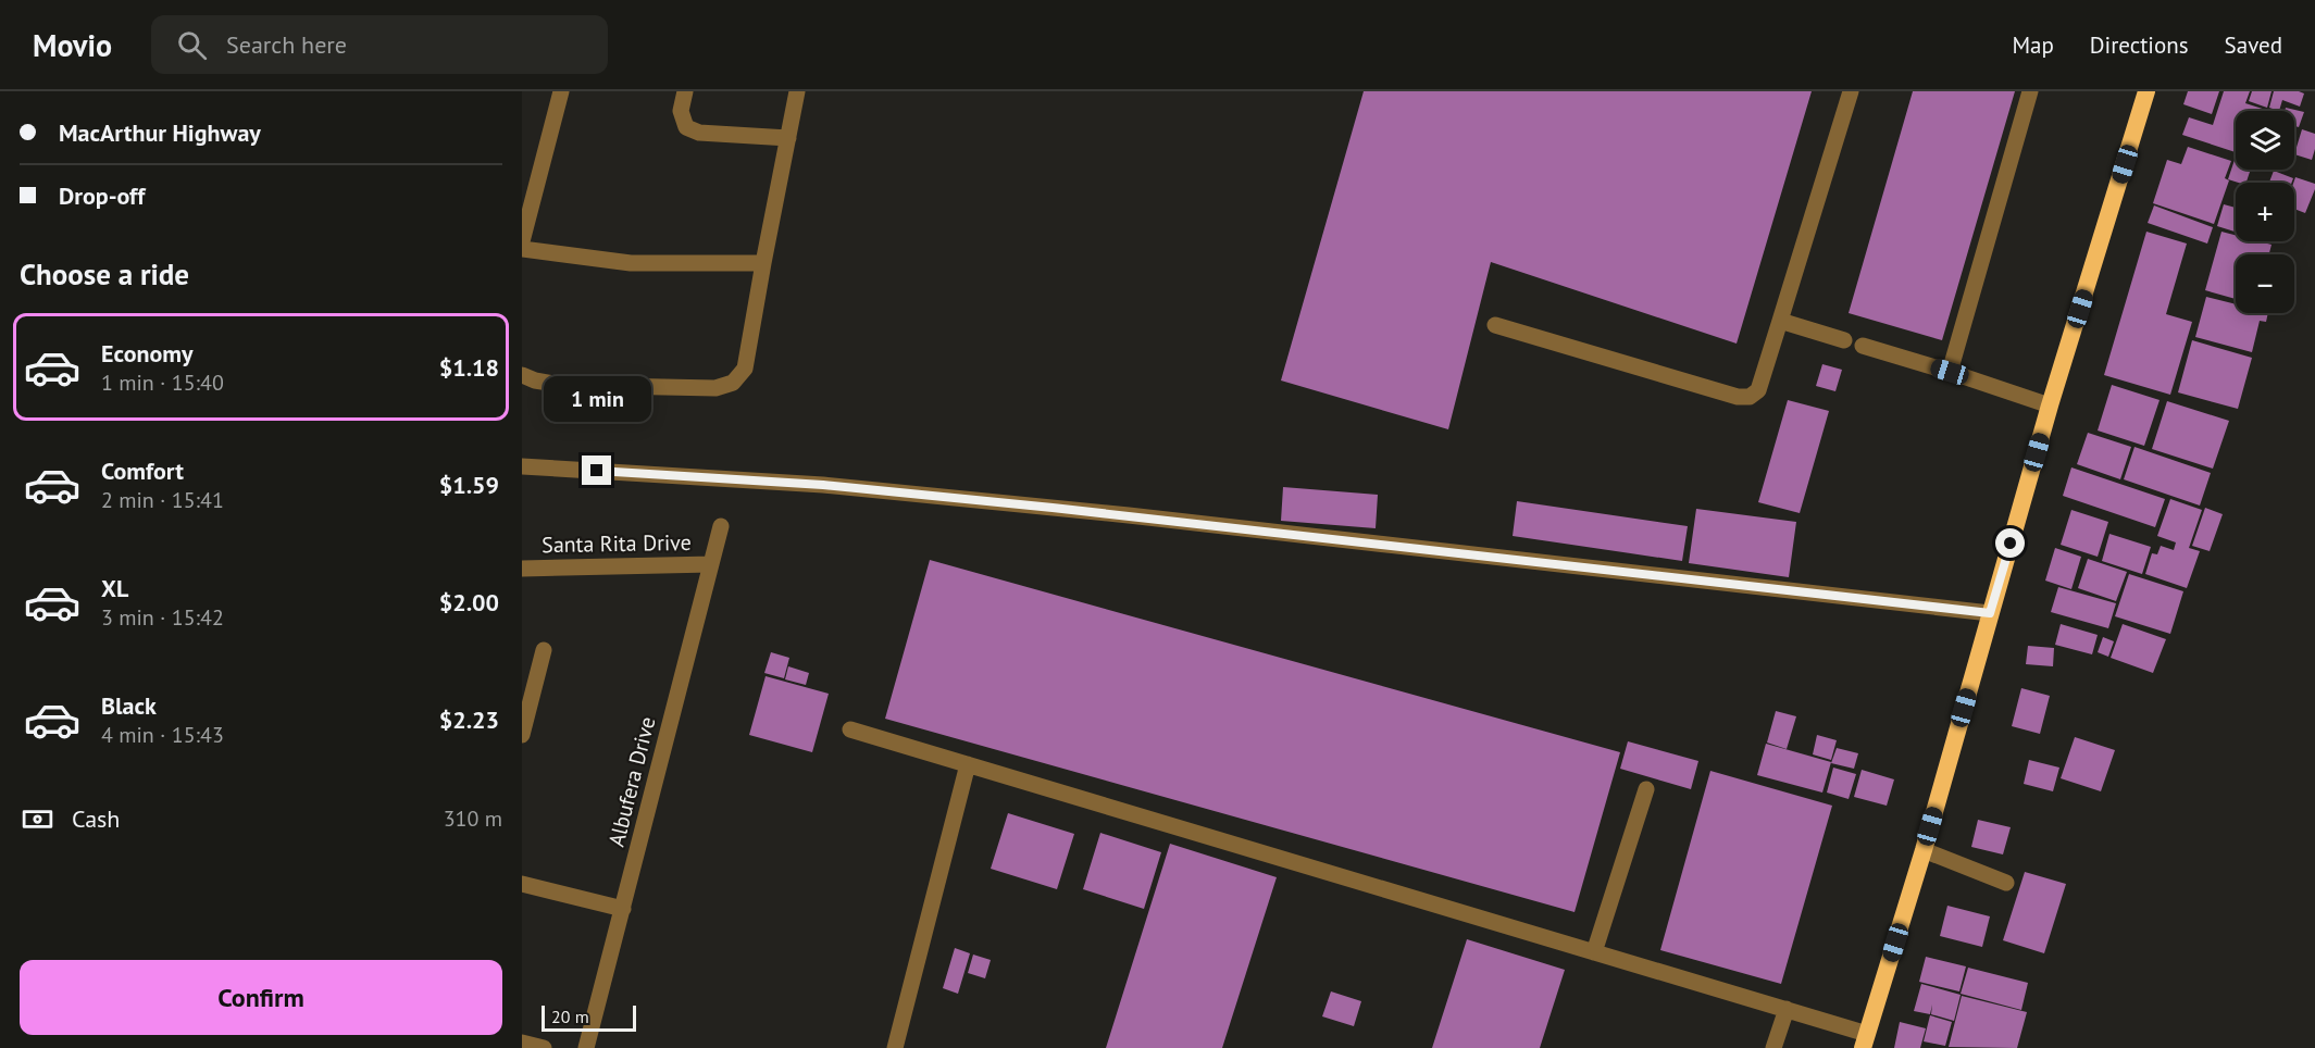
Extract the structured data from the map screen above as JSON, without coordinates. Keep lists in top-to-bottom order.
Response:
{
  "streets": {
    "street": ["Santa Rita Drive", "Albufera Drive"]
  },
  "crossings": [
    ["Santa Rita Drive", "Albufera Drive"]
  ],
  "scale_bar": "20 m",
  "page": {
    "header": "Movio",
    "search": "Search here",
    "nav": ["Map", "Directions", "Saved"],
    "banner": ["MacArthur Highway", "Drop-off"],
    "map_buttons": ["+", "−"],
    "heading": "Choose a ride",
    "list": [
      {
        "name": "Economy",
        "note": "1 min · 15:40",
        "value": "$1.18"
      },
      {
        "name": "Comfort",
        "note": "2 min · 15:41",
        "value": "$1.59"
      },
      {
        "name": "XL",
        "note": "3 min · 15:42",
        "value": "$2.00"
      },
      {
        "name": "Black",
        "note": "4 min · 15:43",
        "value": "$2.23"
      }
    ],
    "bubble": "1 min",
    "pay": ["Cash", "310 m"],
    "buttons": "Confirm",
    "scale": "20 m"
  }
}
